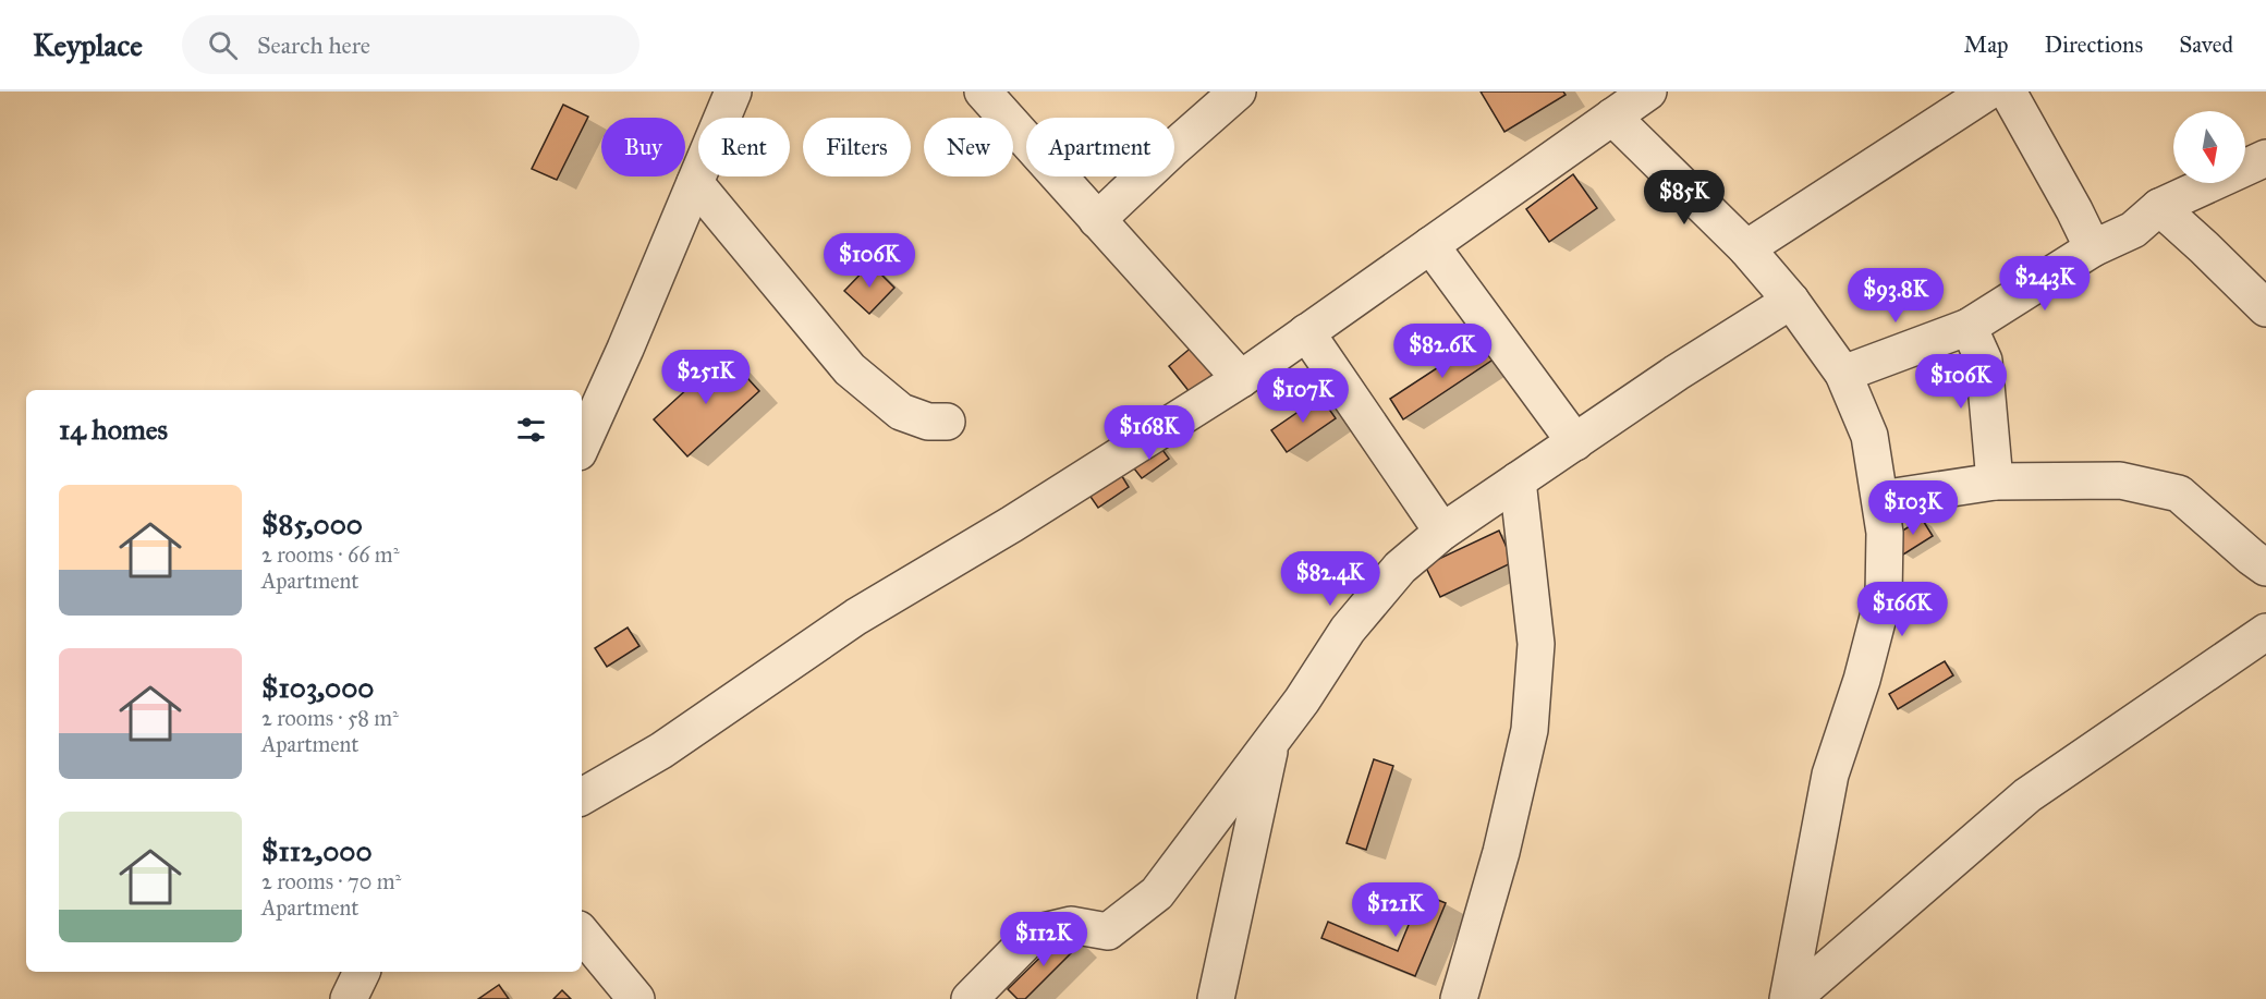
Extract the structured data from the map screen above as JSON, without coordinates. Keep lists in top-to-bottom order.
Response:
{
  "north": "bottom",
  "page": {
    "header": "Keyplace",
    "search": "Search here",
    "nav": ["Map", "Directions", "Saved"],
    "chip": [
      "Buy",
      "Rent",
      "Filters",
      "New",
      "Apartment"
    ],
    "price": [
      "$85K",
      "$106K",
      "$243K",
      "$93.8K",
      "$82.6K",
      "$251K",
      "$106K",
      "$107K",
      "$168K",
      "$103K",
      "$82.4K",
      "$166K",
      "$121K",
      "$112K"
    ],
    "heading": "14 homes",
    "list": [
      {
        "name": "$85,000",
        "note": "2 rooms · 66 m² · Apartment"
      },
      {
        "name": "$103,000",
        "note": "2 rooms · 58 m² · Apartment"
      },
      {
        "name": "$112,000",
        "note": "2 rooms · 70 m² · Apartment"
      }
    ]
  }
}
